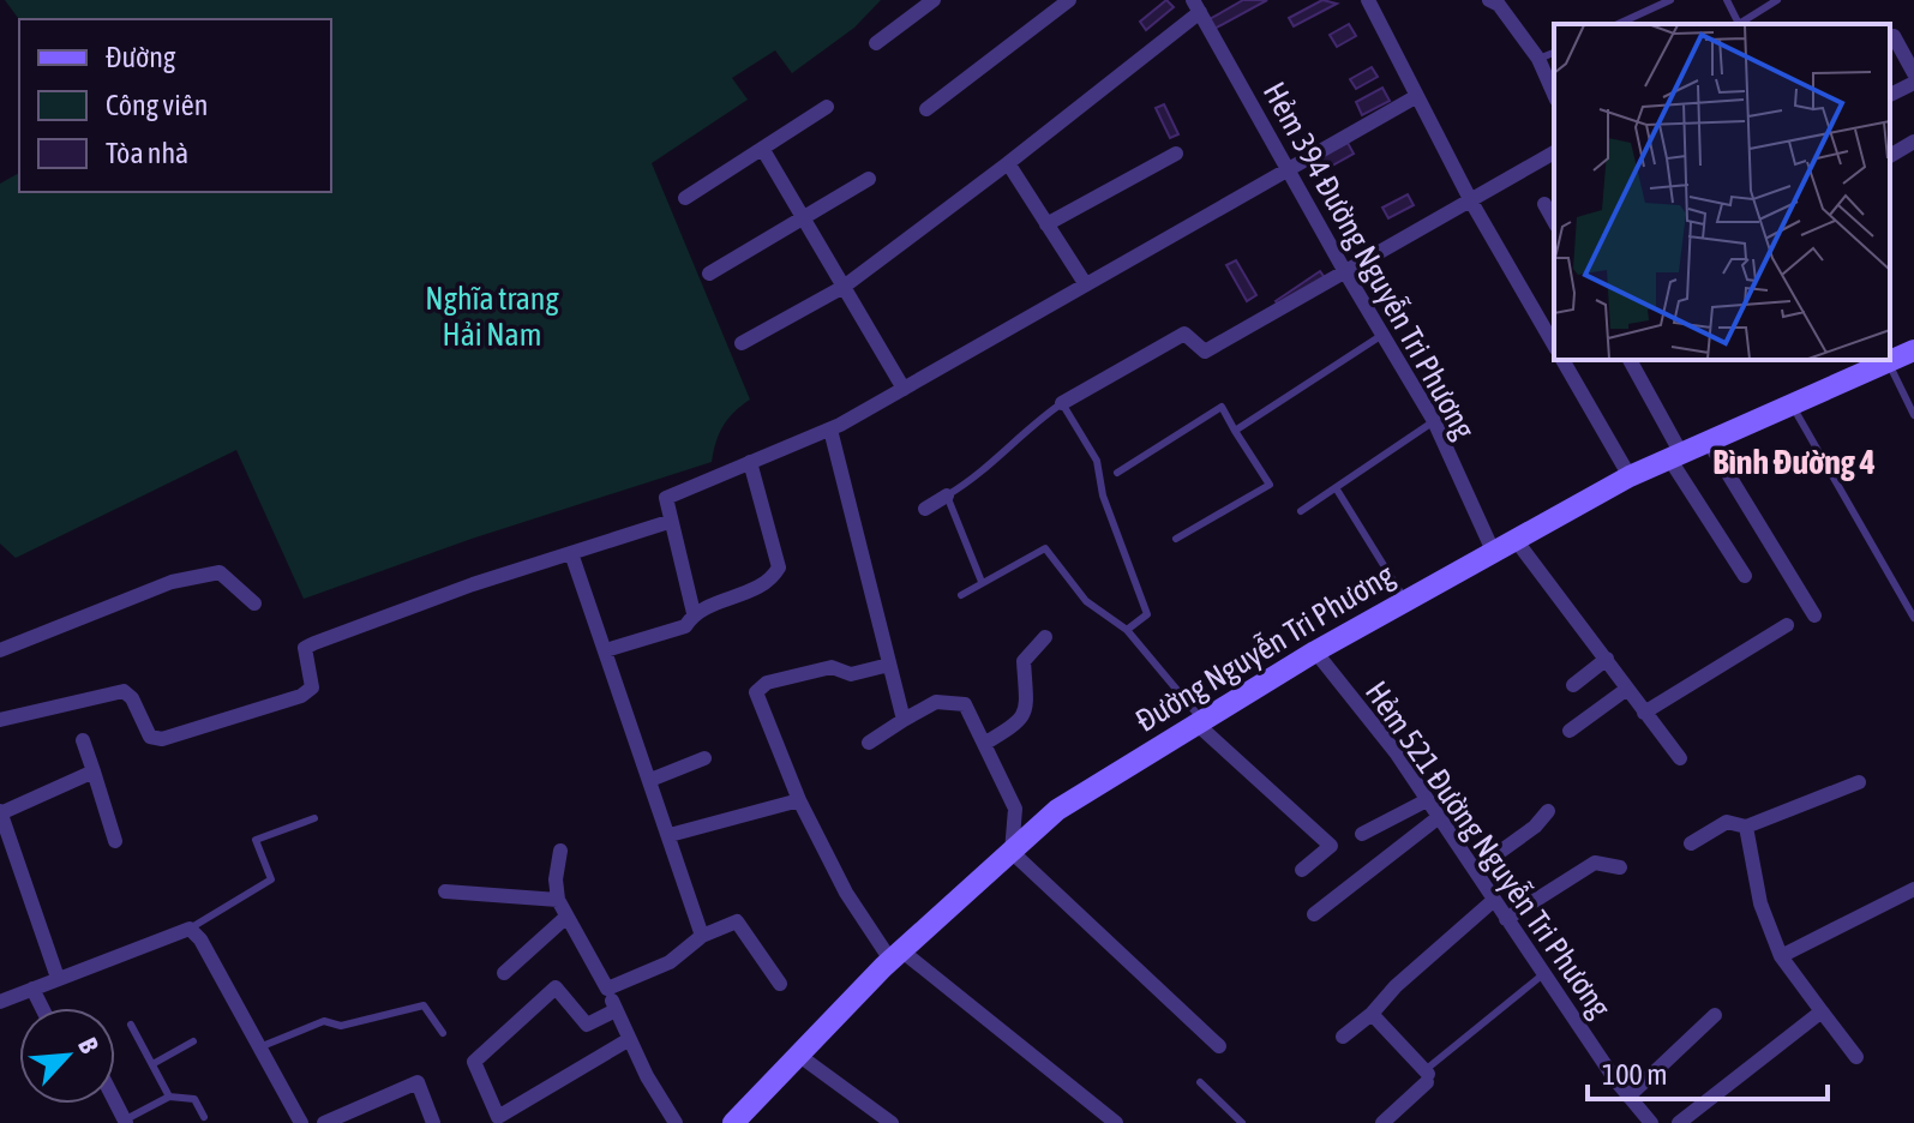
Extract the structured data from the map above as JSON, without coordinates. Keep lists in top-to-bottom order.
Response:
{
  "streets": {
    "main road": ["Đường Nguyễn Tri Phương"],
    "street": ["Hẻm 394 Đường Nguyễn Tri Phương", "Hẻm 521 Đường Nguyễn Tri Phương"]
  },
  "crossings": [
    ["Hẻm 394 Đường Nguyễn Tri Phương", "Đường Nguyễn Tri Phương"],
    ["Đường Nguyễn Tri Phương", "Hẻm 521 Đường Nguyễn Tri Phương"]
  ],
  "districts": ["Bình Đường 4"],
  "parks": ["Nghĩa trang Hải Nam"],
  "legend": ["Đường", "Công viên", "Tòa nhà"],
  "scale_bar": "100 m",
  "north": "top right"
}
